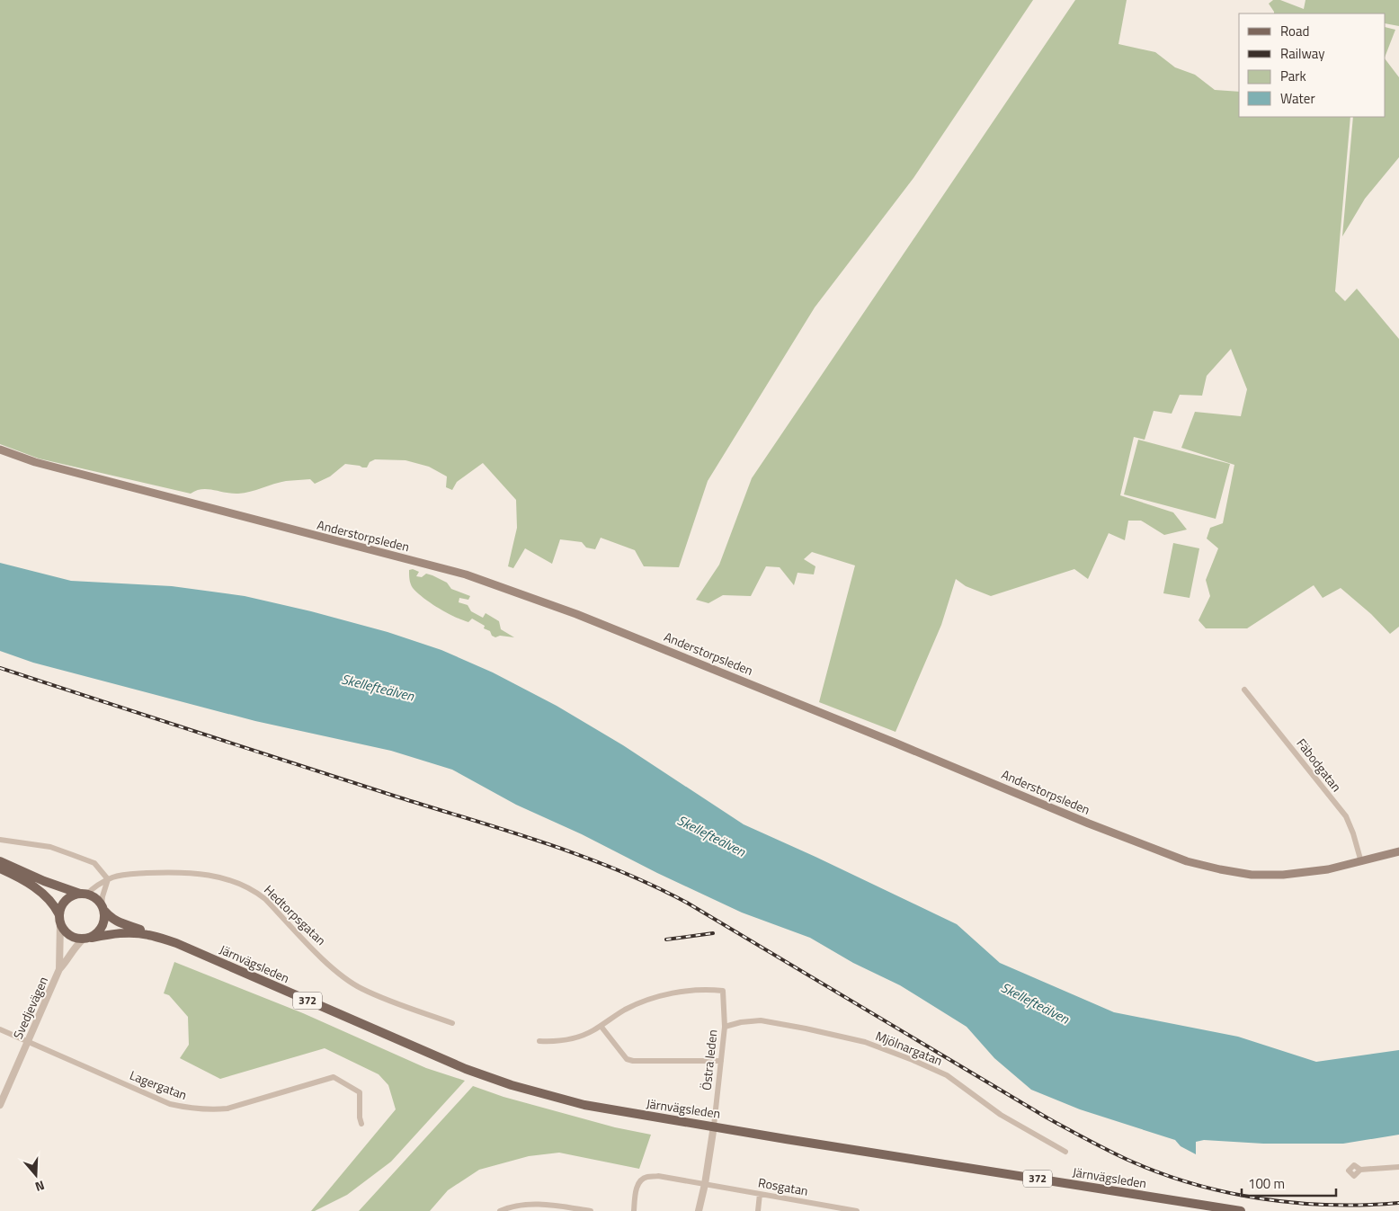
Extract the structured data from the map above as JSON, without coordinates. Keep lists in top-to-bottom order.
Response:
{
  "streets": {
    "main road": ["Anderstorpsleden", "Järnvägsleden", "372"],
    "street": [
      "Fäbodgatan",
      "Hedtorpsgatan",
      "Svedjevägen",
      "Mjölnargatan",
      "Östra leden",
      "Lagergatan",
      "Rosgatan"
    ]
  },
  "crossings": [
    ["Anderstorpsleden", "Fäbodgatan"],
    ["Järnvägsleden", "Svedjevägen"],
    ["Järnvägsleden", "Östra leden"],
    ["Svedjevägen", "Lagergatan"],
    ["Mjölnargatan", "Östra leden"],
    ["Östra leden", "Rosgatan"]
  ],
  "water": ["Skellefteälven"],
  "legend": [
    "Road",
    "Railway",
    "Park",
    "Water"
  ],
  "scale_bar": "100 m",
  "north": "bottom"
}
